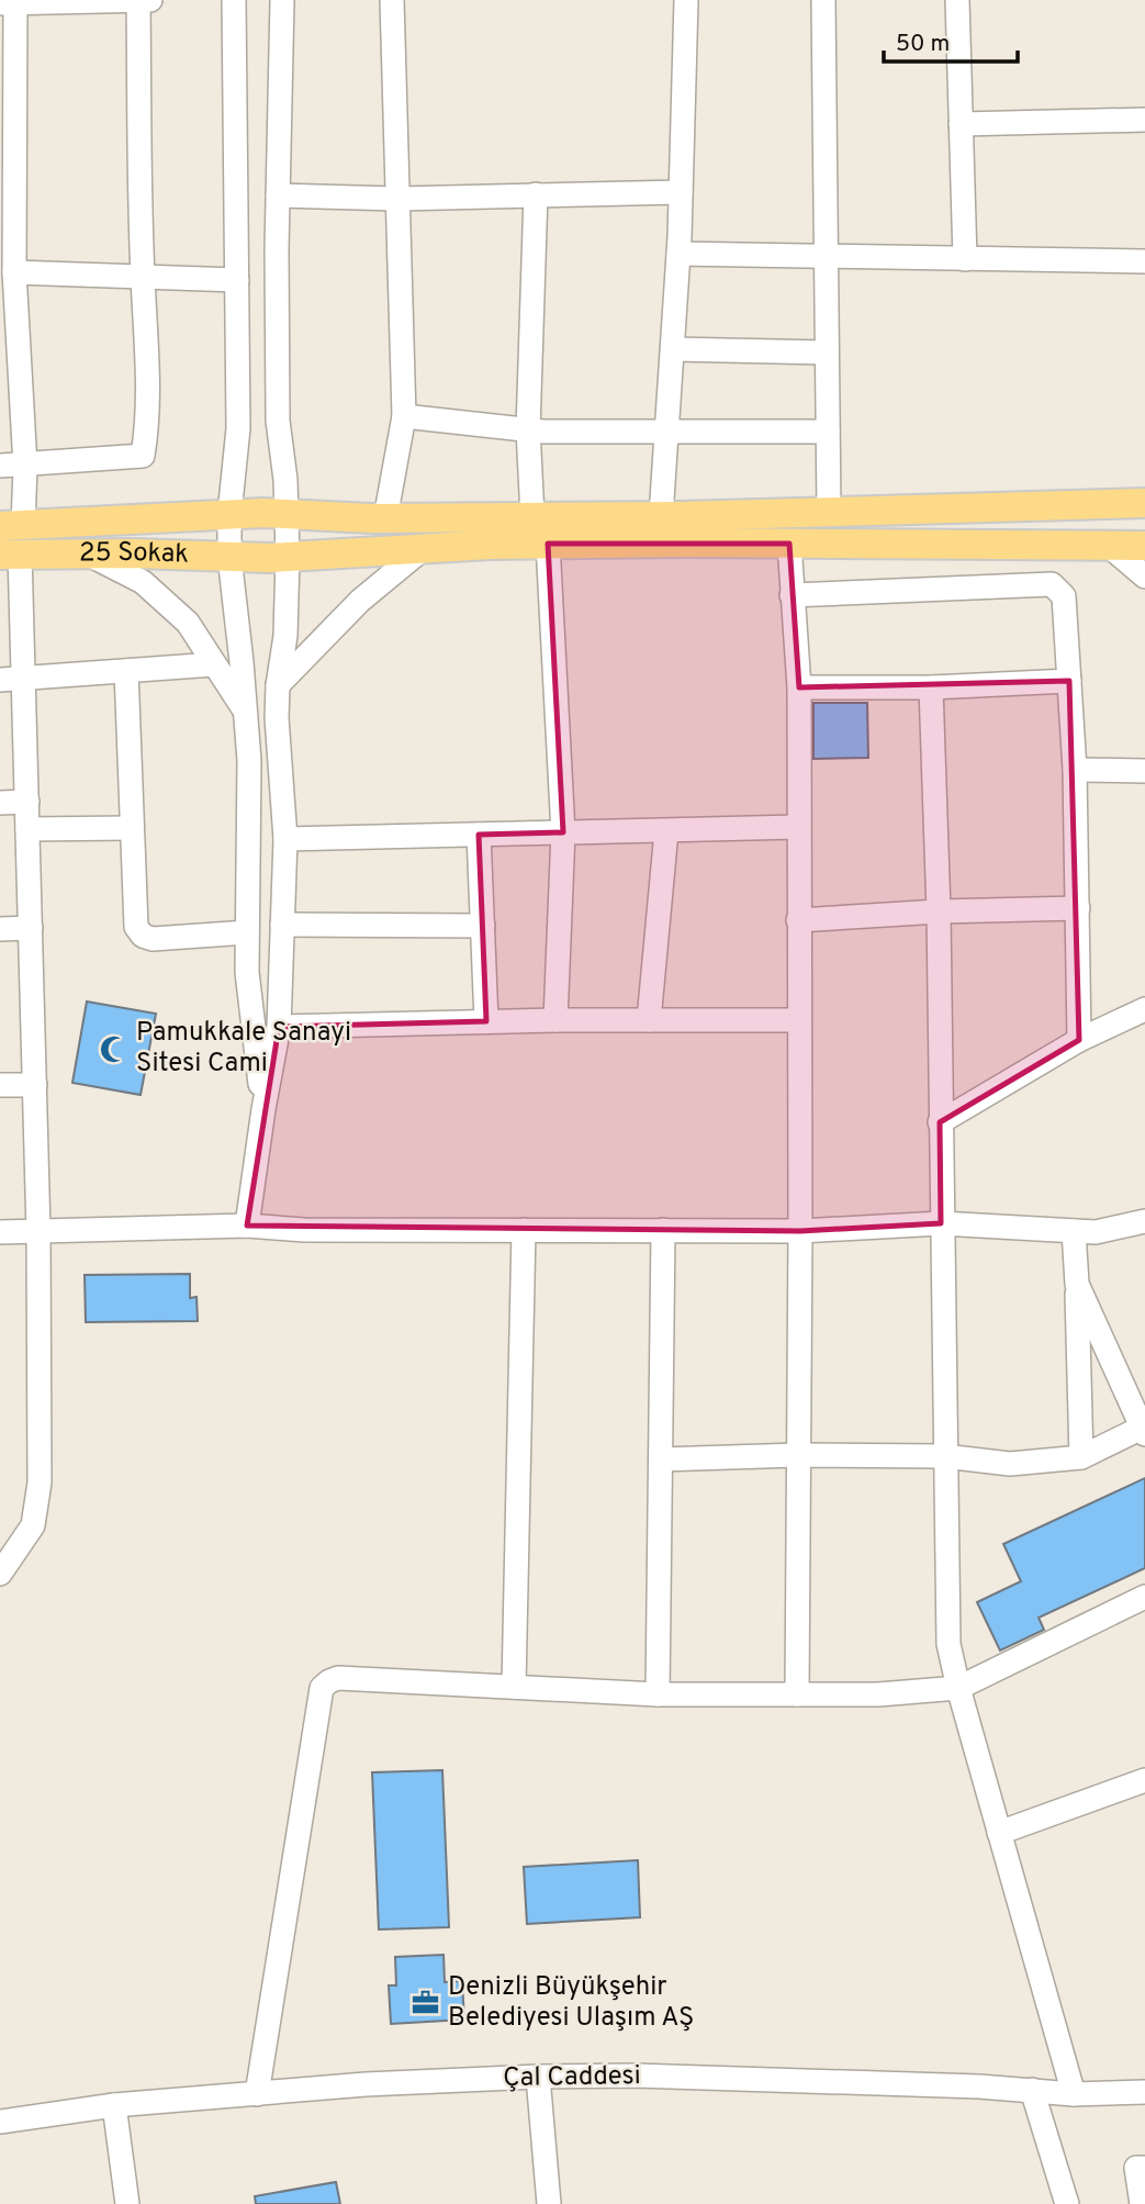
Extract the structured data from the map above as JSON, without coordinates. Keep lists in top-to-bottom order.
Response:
{
  "streets": {
    "main road": ["25 Sokak"],
    "street": ["Çal Caddesi"]
  },
  "places": {
    "mosque": ["Pamukkale Sanayi Sitesi Cami"],
    "office": ["Denizli Büyükşehir Belediyesi Ulaşım AŞ"]
  },
  "scale_bar": "50 m"
}
